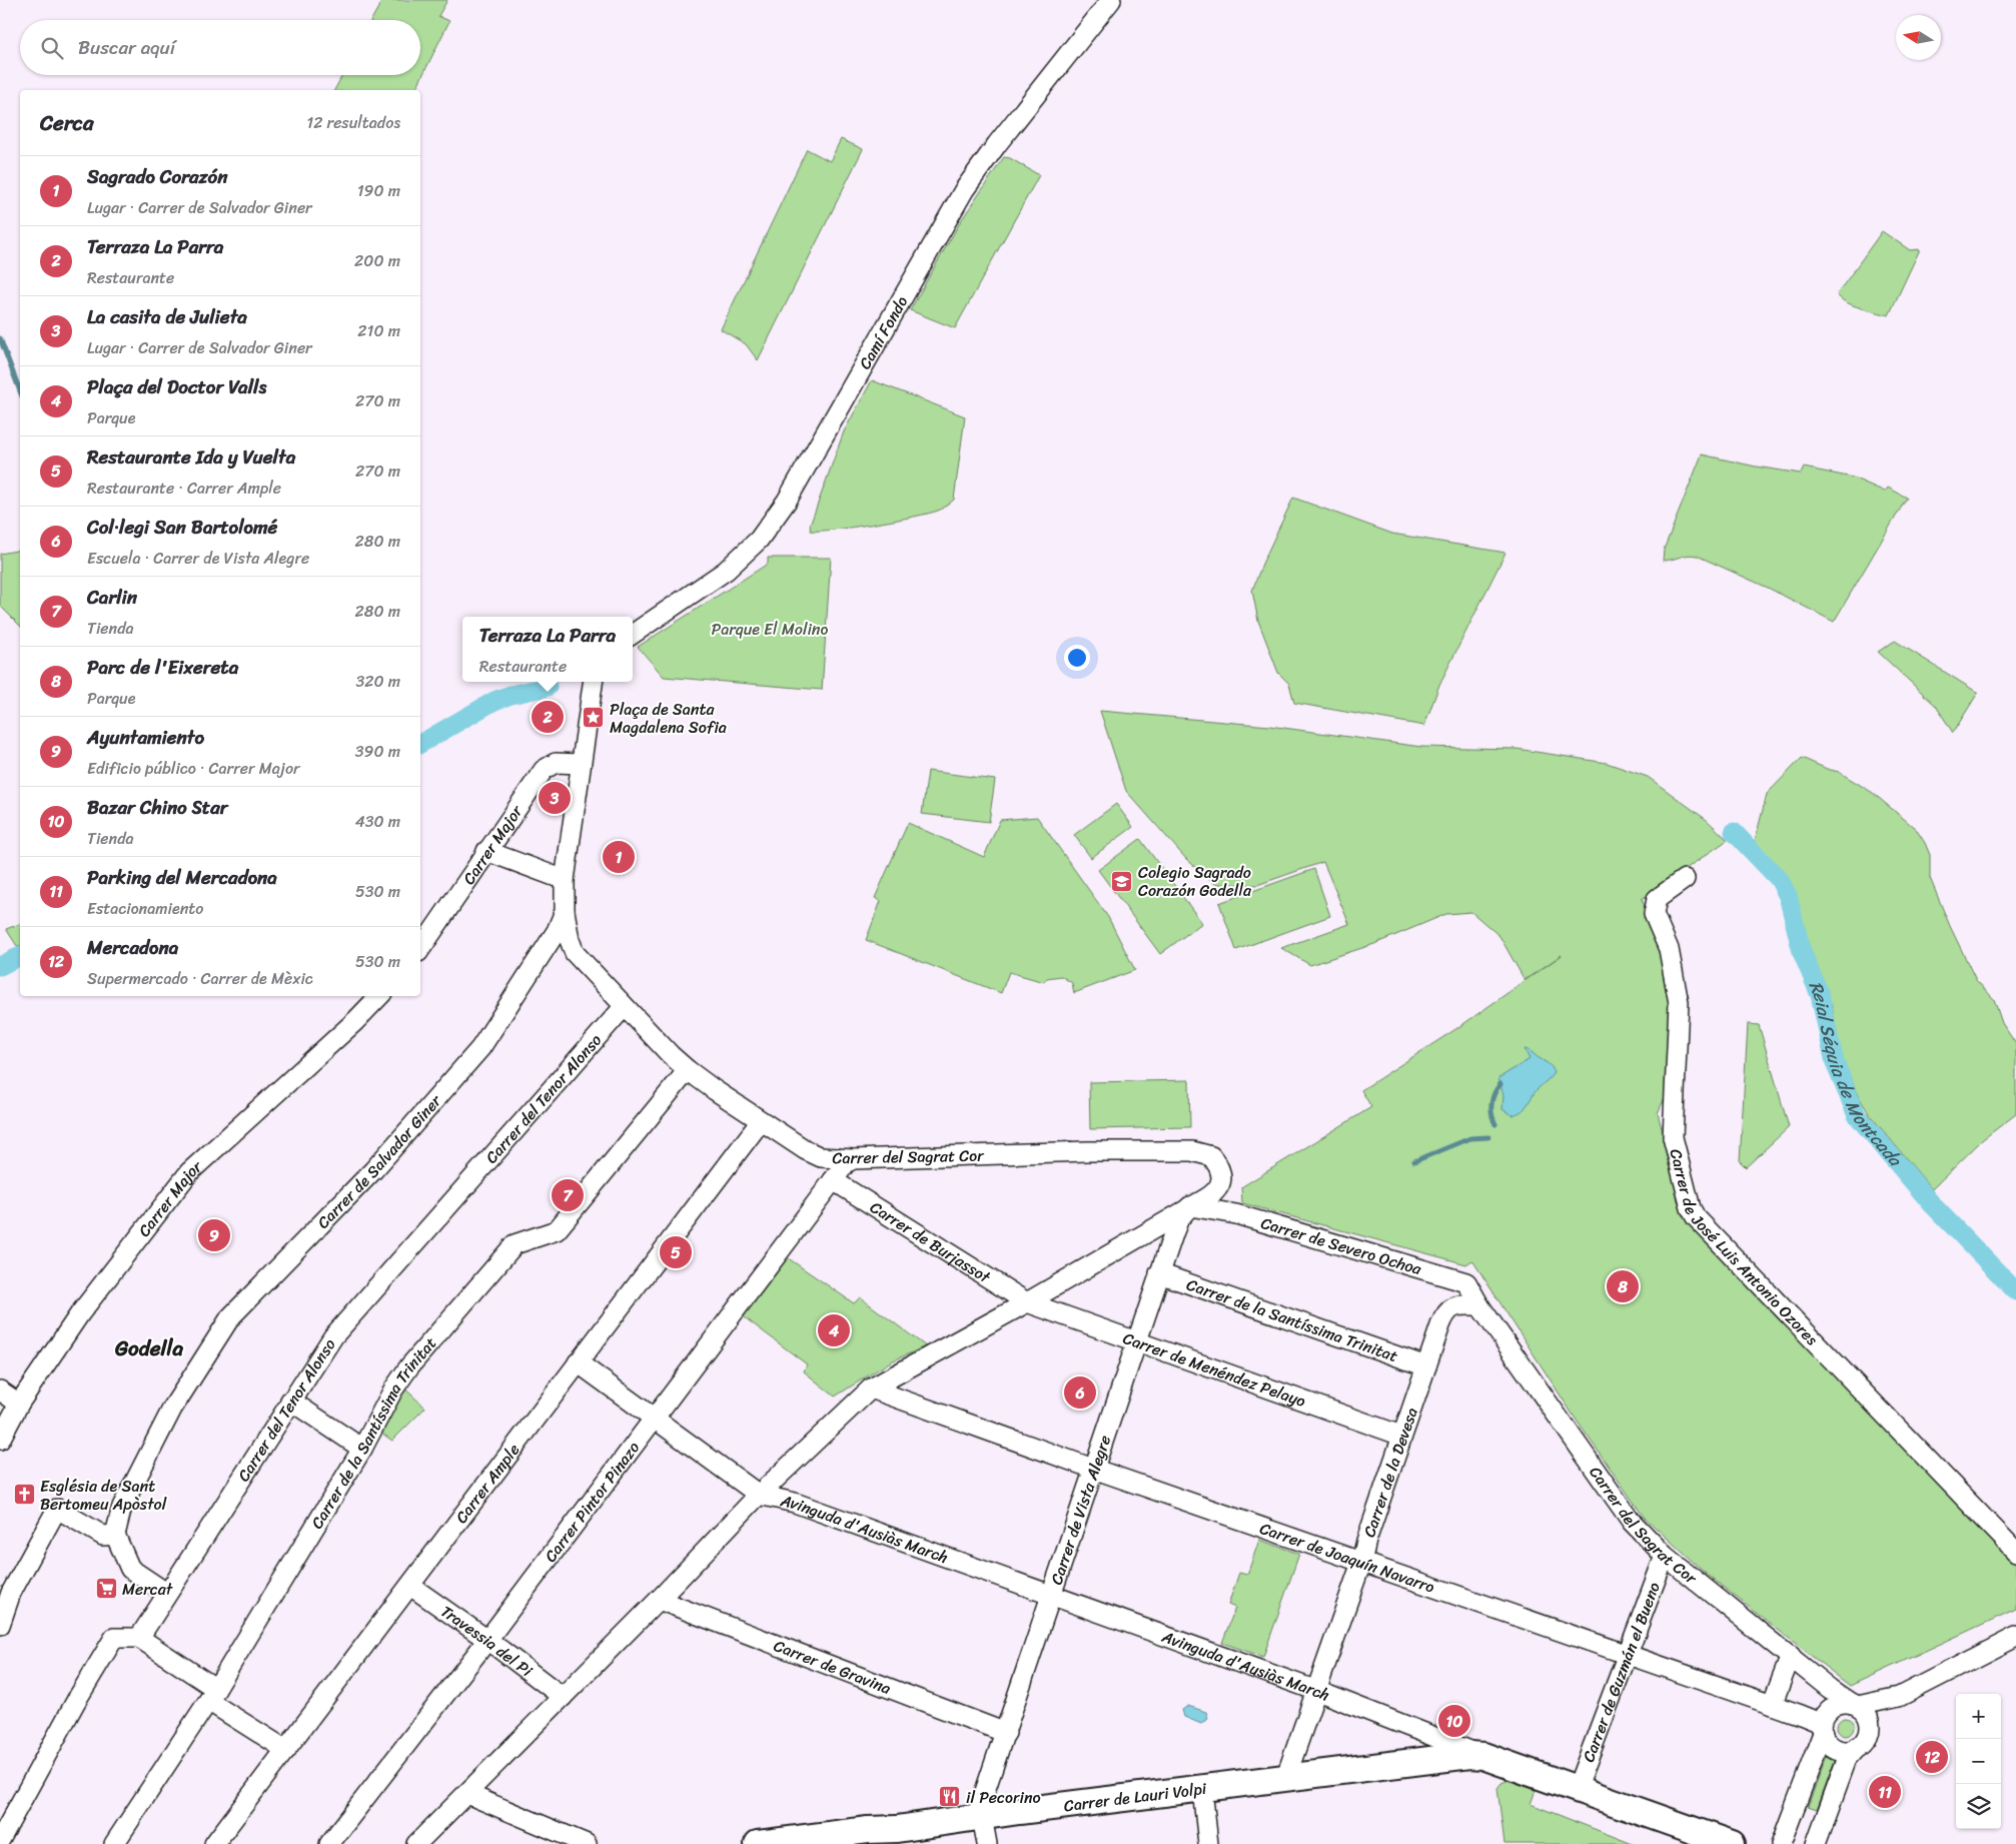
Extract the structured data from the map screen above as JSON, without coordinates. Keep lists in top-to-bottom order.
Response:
{
  "streets": {
    "street": [
      "Camí Fondo",
      "Carrer Major",
      "Carrer del Tenor Alonso",
      "Carrer del Sagrat Cor",
      "Carrer de Salvador Giner",
      "Carrer de Burjassot",
      "Carrer de Severo Ochoa",
      "Carrer de José Luis Antonio Ozores",
      "Carrer de la Santíssima Trinitat",
      "Carrer de Menéndez Pelayo",
      "Carrer de la Devesa",
      "Carrer Ample",
      "Carrer Pintor Pinazo",
      "Carrer de Vista Alegre",
      "Avinguda d'Ausiàs March",
      "Carrer de Joaquín Navarro",
      "Travessia del Pi",
      "Carrer de Gravina",
      "Carrer de Guzmán el Bueno",
      "Carrer de Lauri Volpi"
    ]
  },
  "crossings": [
    ["Carrer Major", "Carrer de Salvador Giner"],
    ["Carrer del Tenor Alonso", "Carrer del Sagrat Cor"],
    ["Carrer del Sagrat Cor", "Carrer de Salvador Giner"],
    ["Carrer del Sagrat Cor", "Carrer de Severo Ochoa"],
    ["Carrer del Sagrat Cor", "Carrer de la Santíssima Trinitat"],
    ["Carrer del Sagrat Cor", "Carrer de la Devesa"],
    ["Carrer del Sagrat Cor", "Carrer Ample"],
    ["Carrer del Sagrat Cor", "Carrer Pintor Pinazo"],
    ["Carrer del Sagrat Cor", "Carrer de Vista Alegre"],
    ["Carrer del Sagrat Cor", "Carrer de Joaquín Navarro"],
    ["Carrer del Sagrat Cor", "Carrer de Guzmán el Bueno"],
    ["Carrer de Burjassot", "Carrer de Menéndez Pelayo"],
    ["Carrer de Burjassot", "Carrer Pintor Pinazo"],
    ["Carrer de Severo Ochoa", "Carrer de la Devesa"],
    ["Carrer de Severo Ochoa", "Carrer de Vista Alegre"],
    ["Carrer de la Santíssima Trinitat", "Carrer de la Devesa"],
    ["Carrer de la Santíssima Trinitat", "Carrer de Vista Alegre"],
    ["Carrer de Menéndez Pelayo", "Carrer de la Devesa"],
    ["Carrer de Menéndez Pelayo", "Carrer de Vista Alegre"],
    ["Carrer de la Devesa", "Avinguda d'Ausiàs March"],
    ["Carrer de la Devesa", "Carrer de Joaquín Navarro"],
    ["Carrer de la Devesa", "Carrer de Lauri Volpi"],
    ["Carrer Ample", "Travessia del Pi"],
    ["Carrer Pintor Pinazo", "Travessia del Pi"],
    ["Carrer de Vista Alegre", "Avinguda d'Ausiàs March"],
    ["Carrer de Vista Alegre", "Carrer de Joaquín Navarro"],
    ["Carrer de Vista Alegre", "Carrer de Gravina"],
    ["Carrer de Vista Alegre", "Carrer de Lauri Volpi"],
    ["Avinguda d'Ausiàs March", "Carrer de Guzmán el Bueno"],
    ["Avinguda d'Ausiàs March", "Carrer de Lauri Volpi"],
    ["Carrer de Joaquín Navarro", "Carrer de Guzmán el Bueno"]
  ],
  "districts": ["Godella"],
  "water": ["Reial Séquia de Montcada"],
  "parks": ["Parque El Molino"],
  "places": {
    "place": ["Plaça de Santa Magdalena Sofia"],
    "school or university": ["Colegio Sagrado Corazón Godella"],
    "church": ["Església de Sant Bertomeu Apòstol"],
    "supermarket": ["Mercat"],
    "restaurant": ["il Pecorino"]
  },
  "north": "left",
  "page": {
    "search": "Buscar aquí",
    "heading": ["Cerca", "12 resultados"],
    "list": [
      {
        "mark": "1",
        "name": "Sagrado Corazón",
        "note": "Lugar · Carrer de Salvador Giner",
        "value": "190 m"
      },
      {
        "mark": "2",
        "name": "Terraza La Parra",
        "note": "Restaurante",
        "value": "200 m"
      },
      {
        "mark": "3",
        "name": "La casita de Julieta",
        "note": "Lugar · Carrer de Salvador Giner",
        "value": "210 m"
      },
      {
        "mark": "4",
        "name": "Plaça del Doctor Valls",
        "note": "Parque",
        "value": "270 m"
      },
      {
        "mark": "5",
        "name": "Restaurante Ida y Vuelta",
        "note": "Restaurante · Carrer Ample",
        "value": "270 m"
      },
      {
        "mark": "6",
        "name": "Col·legi San Bartolomé",
        "note": "Escuela · Carrer de Vista Alegre",
        "value": "280 m"
      },
      {
        "mark": "7",
        "name": "Carlin",
        "note": "Tienda",
        "value": "280 m"
      },
      {
        "mark": "8",
        "name": "Parc de l'Eixereta",
        "note": "Parque",
        "value": "320 m"
      },
      {
        "mark": "9",
        "name": "Ayuntamiento",
        "note": "Edificio público · Carrer Major",
        "value": "390 m"
      },
      {
        "mark": "10",
        "name": "Bazar Chino Star",
        "note": "Tienda",
        "value": "430 m"
      },
      {
        "mark": "11",
        "name": "Parking del Mercadona",
        "note": "Estacionamiento",
        "value": "530 m"
      },
      {
        "mark": "12",
        "name": "Mercadona",
        "note": "Supermercado · Carrer de Mèxic",
        "value": "530 m"
      }
    ],
    "popup": ["Terraza La Parra", "Restaurante"],
    "pins": [
      "2",
      "3",
      "1",
      "7",
      "9",
      "5",
      "8",
      "4",
      "6",
      "10",
      "12",
      "11"
    ],
    "map_buttons": ["+", "−"]
  }
}
